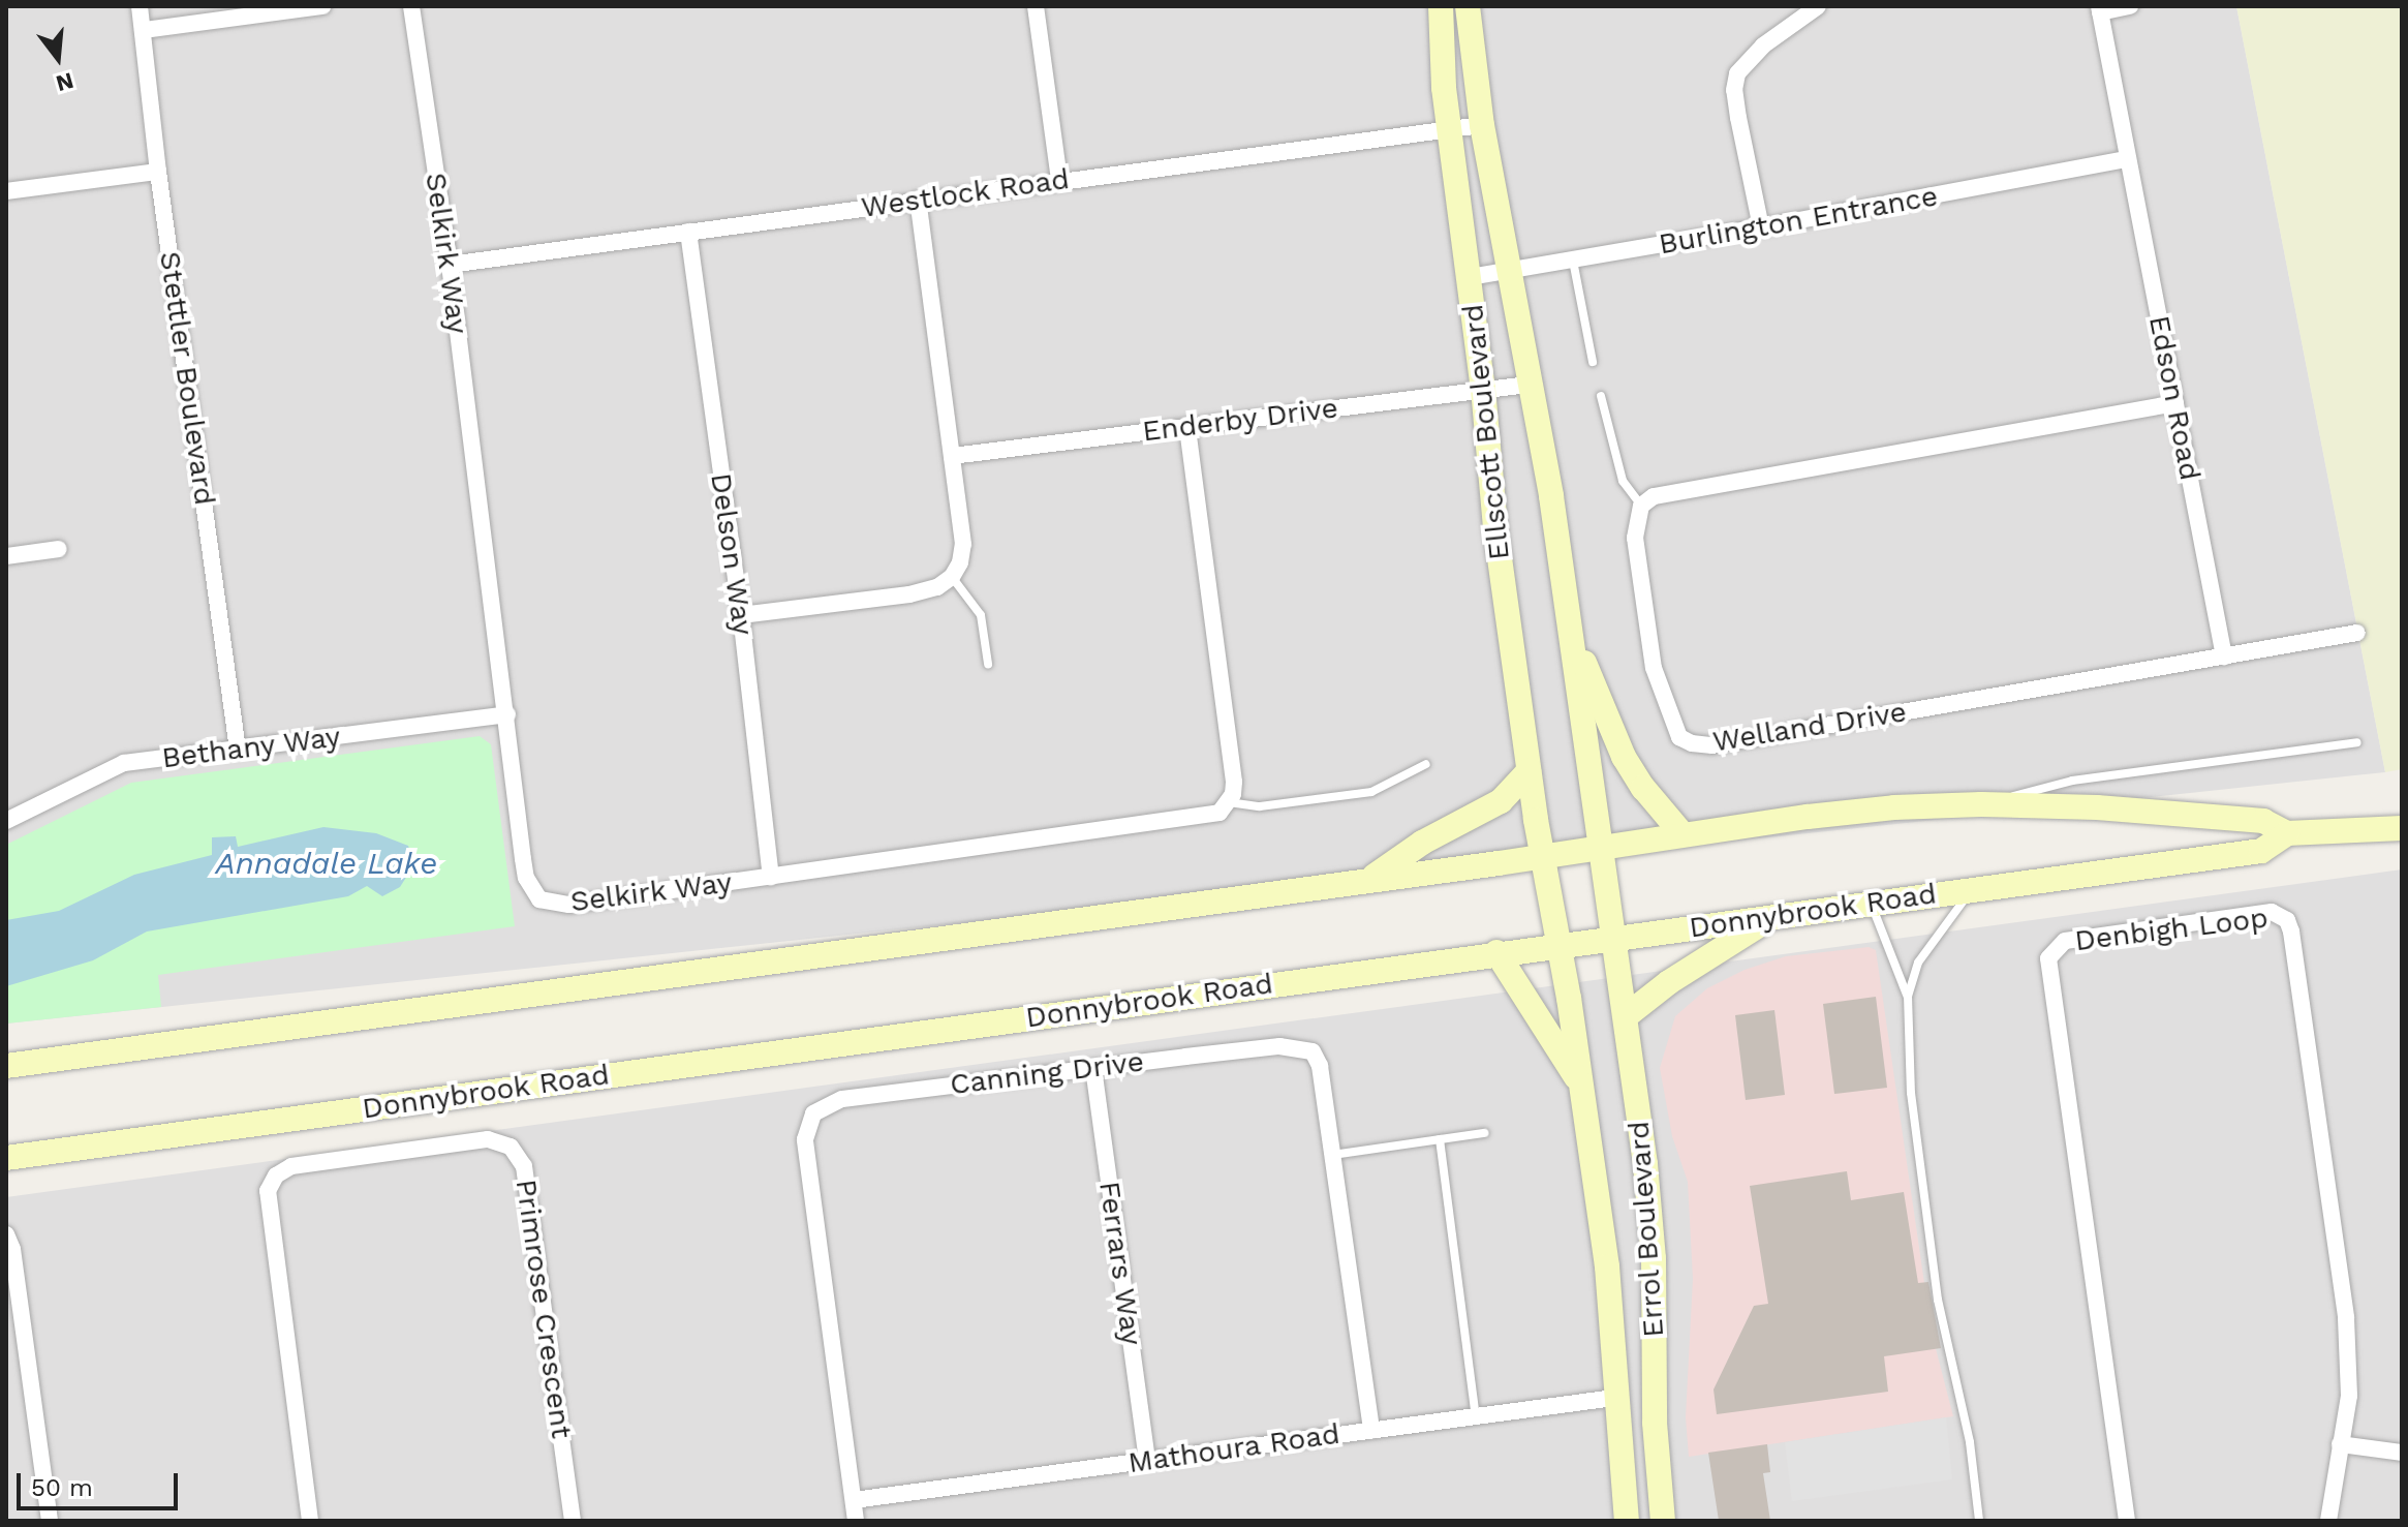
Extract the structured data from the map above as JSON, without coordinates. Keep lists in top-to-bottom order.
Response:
{
  "streets": {
    "main road": ["Ellscott Boulevard", "Donnybrook Road", "Errol Boulevard"],
    "street": [
      "Westlock Road",
      "Burlington Entrance",
      "Selkirk Way",
      "Stettler Boulevard",
      "Edson Road",
      "Enderby Drive",
      "Delson Way",
      "Welland Drive",
      "Bethany Way",
      "Denbigh Loop",
      "Canning Drive",
      "Ferrars Way",
      "Primrose Crescent",
      "Mathoura Road"
    ]
  },
  "crossings": [
    ["Westlock Road", "Selkirk Way"],
    ["Westlock Road", "Ellscott Boulevard"],
    ["Westlock Road", "Delson Way"],
    ["Burlington Entrance", "Edson Road"],
    ["Burlington Entrance", "Ellscott Boulevard"],
    ["Selkirk Way", "Delson Way"],
    ["Selkirk Way", "Bethany Way"],
    ["Stettler Boulevard", "Bethany Way"],
    ["Edson Road", "Welland Drive"],
    ["Enderby Drive", "Ellscott Boulevard"],
    ["Ellscott Boulevard", "Donnybrook Road"],
    ["Ellscott Boulevard", "Errol Boulevard"],
    ["Donnybrook Road", "Errol Boulevard"],
    ["Canning Drive", "Ferrars Way"],
    ["Canning Drive", "Mathoura Road"],
    ["Errol Boulevard", "Mathoura Road"],
    ["Ferrars Way", "Mathoura Road"]
  ],
  "water": ["Annadale Lake"],
  "scale_bar": "50 m",
  "north": "bottom"
}
